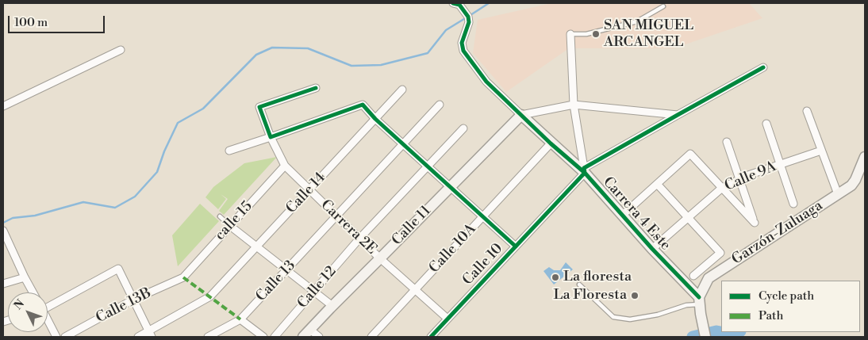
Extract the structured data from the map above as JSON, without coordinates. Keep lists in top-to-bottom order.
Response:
{
  "streets": {
    "street": [
      "Calle 9A",
      "Calle 14",
      "Carrera 4 Este",
      "calle 15",
      "Calle 11",
      "Carrera 2E",
      "Garzón-Zuluaga",
      "Calle 10A",
      "Calle 10",
      "Calle 13",
      "Calle 12",
      "Calle 13B"
    ]
  },
  "crossings": [
    ["Calle 9A", "Carrera 4 Este"],
    ["Calle 14", "Carrera 2E"],
    ["Carrera 4 Este", "Calle 11"],
    ["Carrera 4 Este", "Garzón-Zuluaga"],
    ["Carrera 4 Este", "Calle 10A"],
    ["Carrera 4 Este", "Calle 10"],
    ["calle 15", "Carrera 2E"],
    ["calle 15", "Calle 13B"],
    ["Calle 11", "Carrera 2E"],
    ["Carrera 2E", "Calle 10A"],
    ["Carrera 2E", "Calle 10"],
    ["Carrera 2E", "Calle 13"],
    ["Carrera 2E", "Calle 12"]
  ],
  "places": ["SAN MIGUEL ARCANGEL", "La floresta", "La Floresta"],
  "legend": ["Cycle path", "Path"],
  "scale_bar": "100 m",
  "north": "top left"
}
